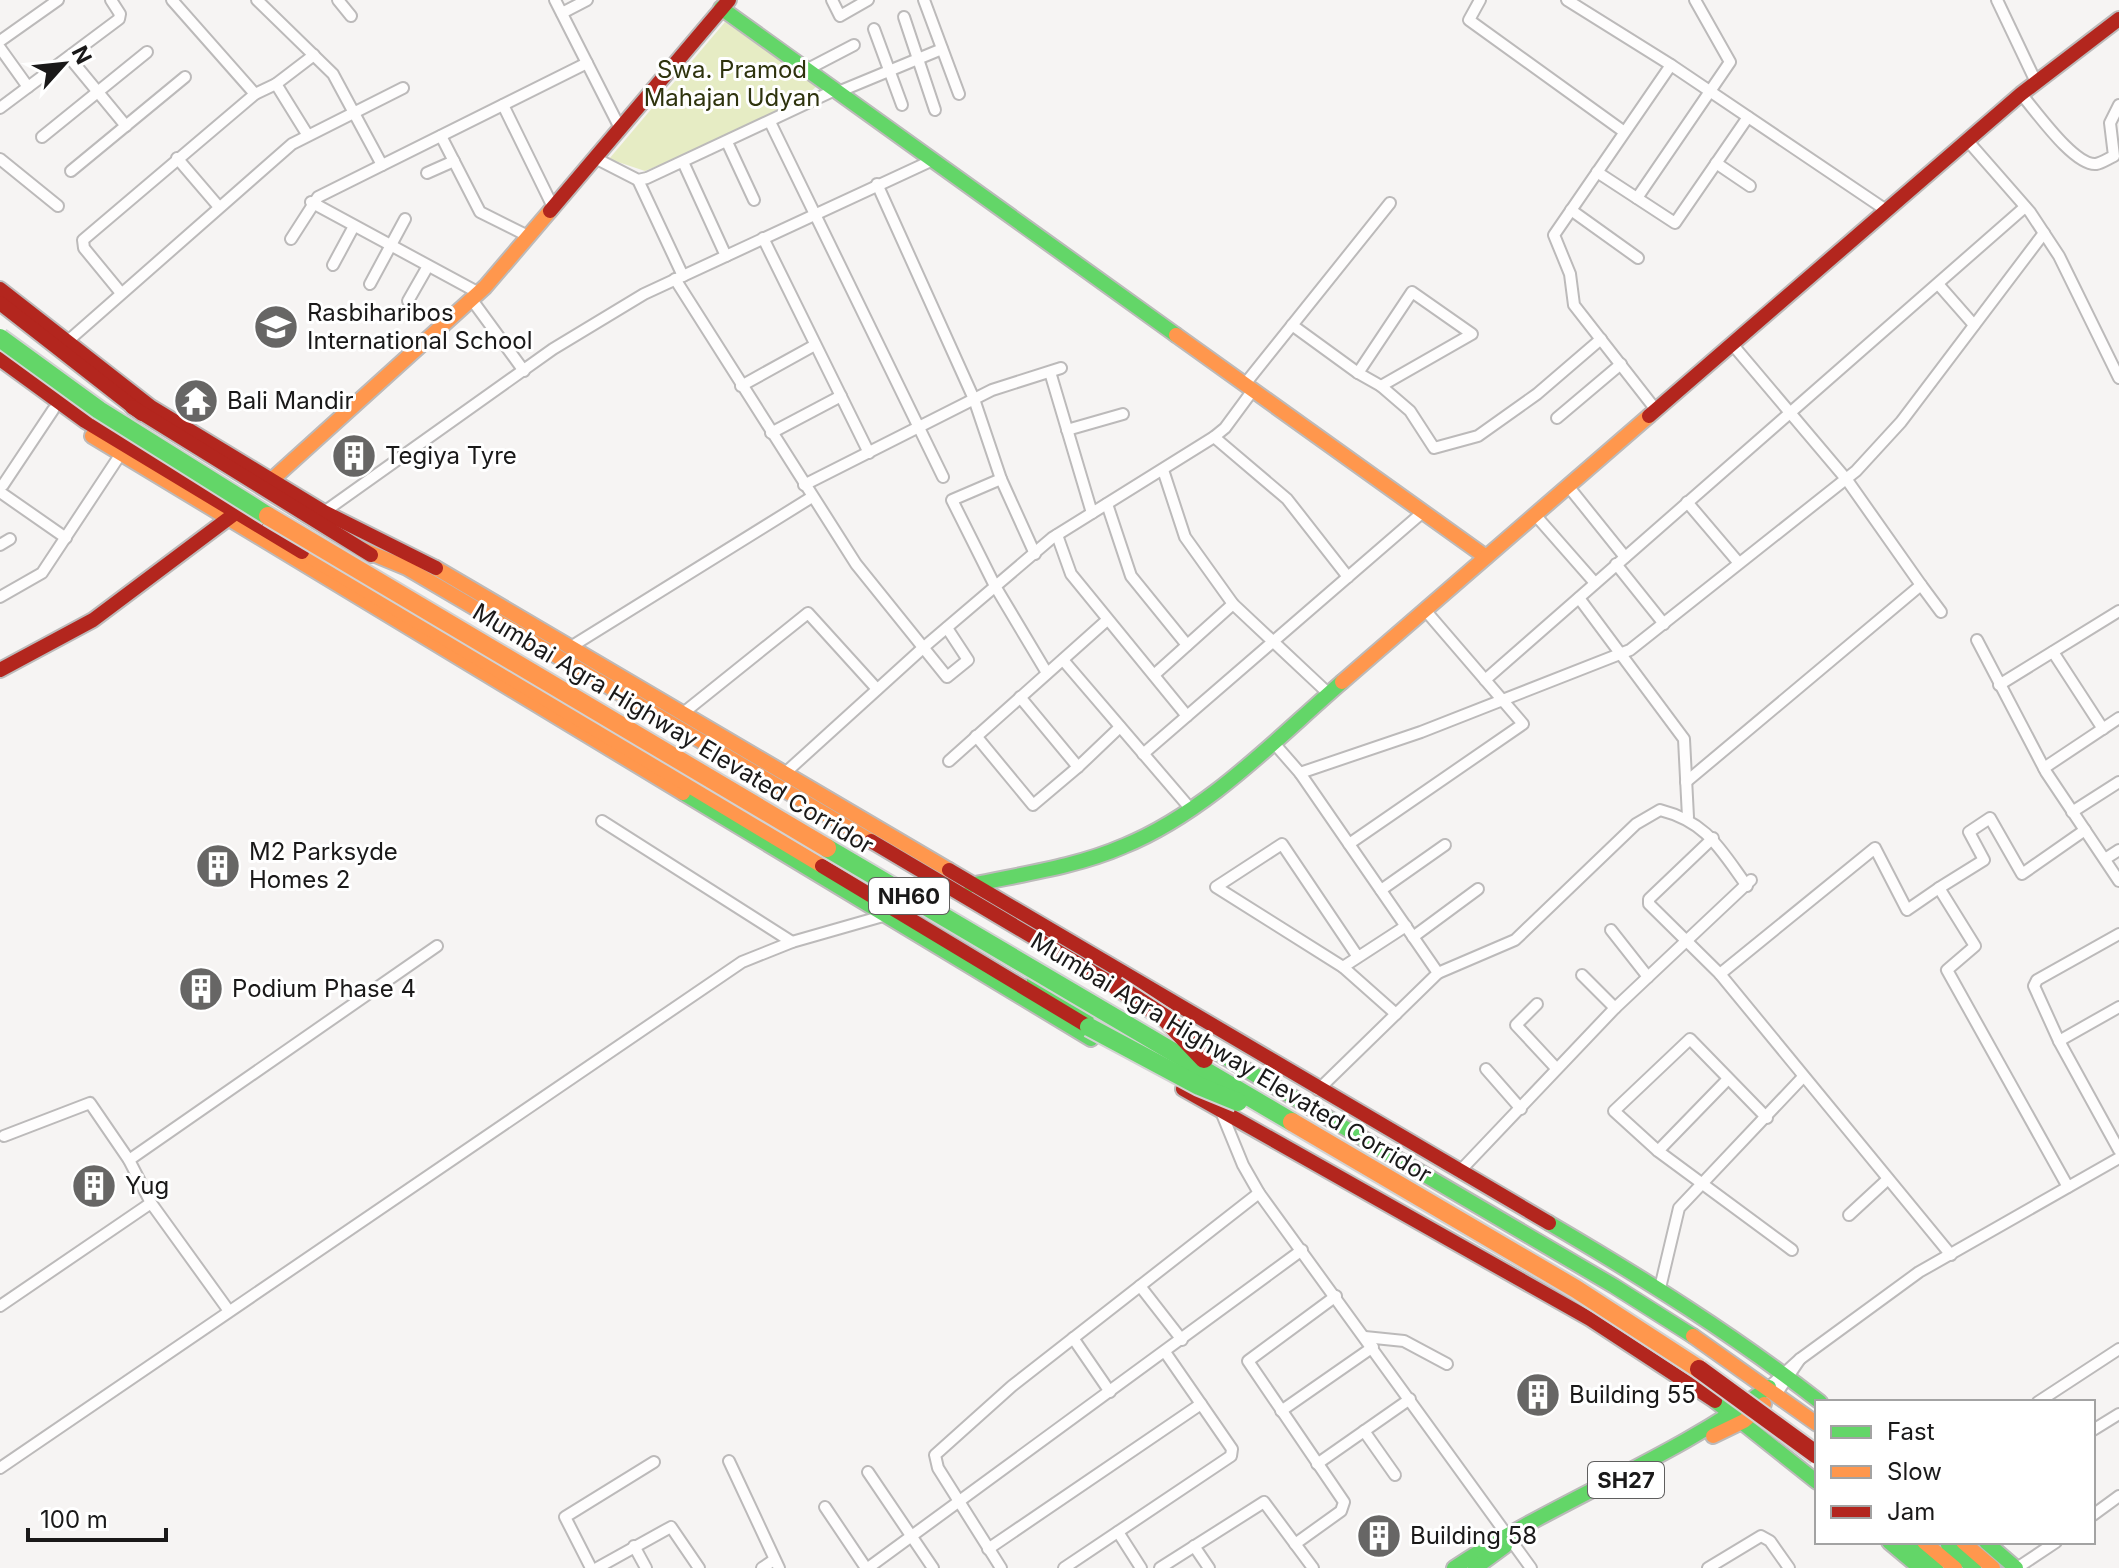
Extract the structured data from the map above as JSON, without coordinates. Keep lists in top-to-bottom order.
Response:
{
  "streets": {
    "main road": ["Mumbai Agra Highway Elevated Corridor", "NH60", "SH27"]
  },
  "parks": ["Swa. Pramod Mahajan Udyan"],
  "places": {
    "school or university": ["Rasbiharibos International School"],
    "temple": ["Bali Mandir"],
    "building": [
      "Tegiya Tyre",
      "M2 Parksyde Homes 2",
      "Podium Phase 4",
      "Yug",
      "Building 55",
      "Building 58"
    ]
  },
  "legend": ["Fast", "Slow", "Jam"],
  "scale_bar": "100 m",
  "north": "top right"
}
